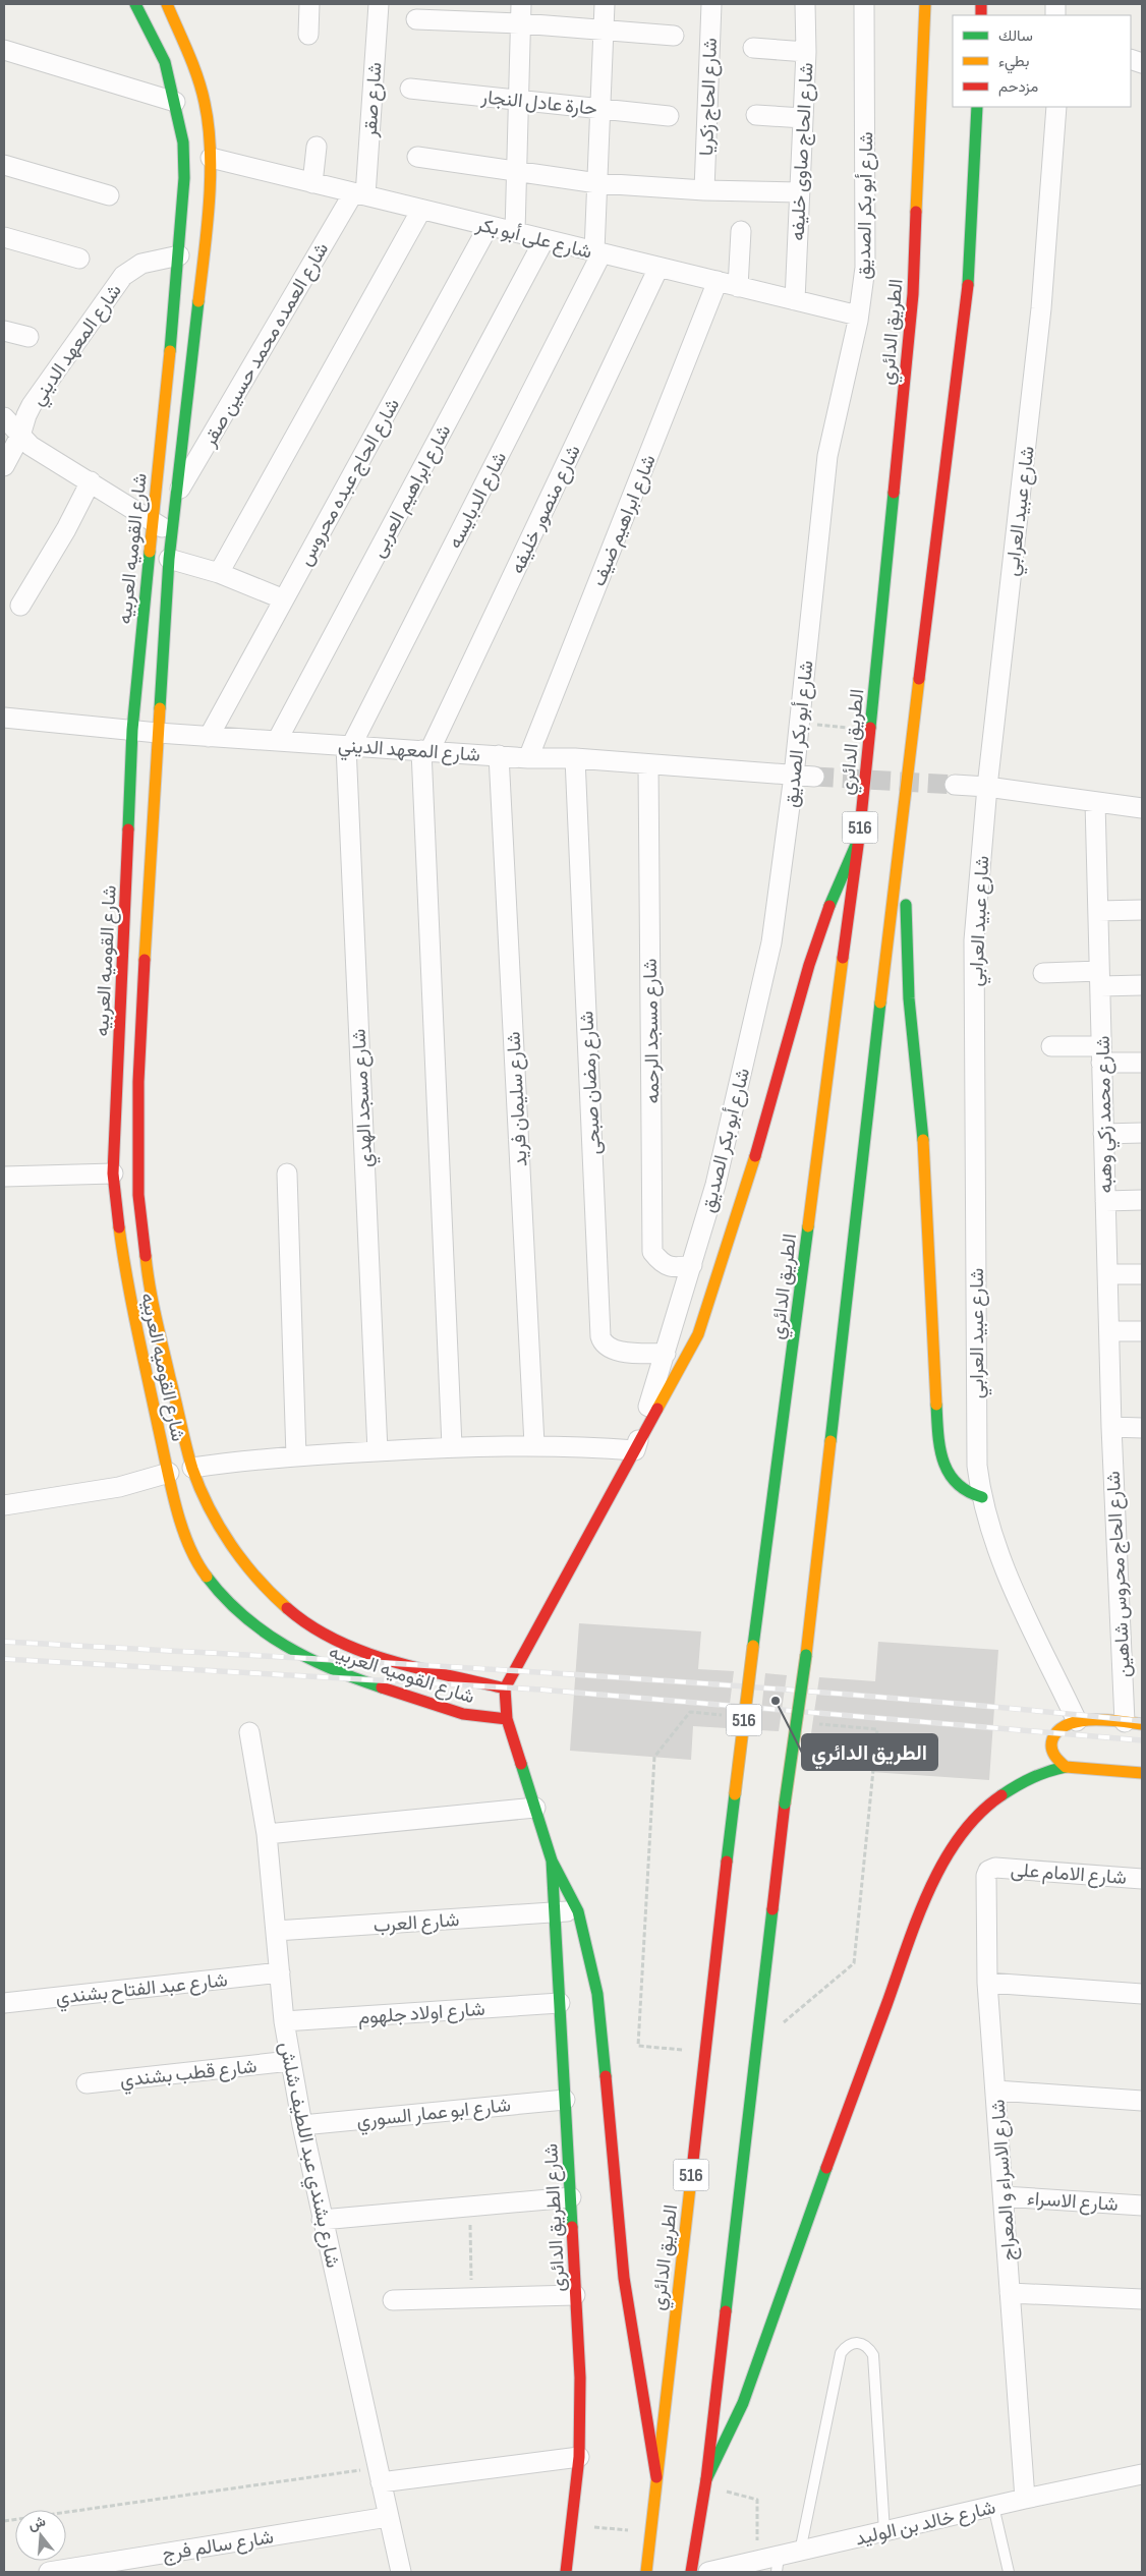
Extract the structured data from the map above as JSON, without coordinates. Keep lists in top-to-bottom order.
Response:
{
  "streets": {
    "main road": [
      "الطريق الدائري",
      "شارع القوميه العربيه",
      "516",
      "شارع الطريق الدائرى"
    ],
    "street": [
      "شارع الحاج زكريا",
      "شارع صقر",
      "حارة عادل النجار",
      "شارع الحاج صاوى خليفه",
      "شارع أبو بكر الصديق",
      "شارع على أبو بكر",
      "شارع المعهد الديني",
      "شارع العمده محمد حسين صقر",
      "شارع الحاج عبده محروس",
      "شارع ابراهيم العربى",
      "شارع الدبايسه",
      "شارع منصور خليفه",
      "شارع عبيد العرابي",
      "شارع ابراهيم ضيف",
      "شارع مسجد الرحمه",
      "شارع رمضان صبحى",
      "شارع مسجد الهدي",
      "شارع سليمان فريد",
      "شارع محمد زكي وهبه",
      "شارع الحاج محروس شاهين",
      "شارع الامام على",
      "شارع العرب",
      "شارع عبد الفتاح بشندي",
      "شارع اولاد جلهوم",
      "شارع قطب بشندي",
      "شارع ابو عمار السوري",
      "شارع بشندي عبد اللطيف شلش",
      "شارع الاسراء و المعراج",
      "شارع الاسراء",
      "شارع خالد بن الوليد",
      "شارع سالم فرج"
    ]
  },
  "crossings": [
    ["شارع صقر", "شارع على أبو بكر"],
    ["شارع صقر", "شارع العمده محمد حسين صقر"],
    ["شارع الحاج صاوى خليفه", "شارع على أبو بكر"],
    ["شارع أبو بكر الصديق", "شارع على أبو بكر"],
    ["شارع أبو بكر الصديق", "شارع المعهد الديني"],
    ["شارع أبو بكر الصديق", "شارع مسجد الرحمه"],
    ["شارع أبو بكر الصديق", "شارع رمضان صبحى"],
    ["شارع على أبو بكر", "شارع العمده محمد حسين صقر"],
    ["شارع على أبو بكر", "شارع الحاج عبده محروس"],
    ["شارع على أبو بكر", "شارع ابراهيم العربى"],
    ["شارع على أبو بكر", "شارع الدبايسه"],
    ["شارع على أبو بكر", "شارع منصور خليفه"],
    ["شارع على أبو بكر", "شارع ابراهيم ضيف"],
    ["شارع على أبو بكر", "شارع القوميه العربيه"],
    ["شارع المعهد الديني", "شارع الحاج عبده محروس"],
    ["شارع المعهد الديني", "شارع ابراهيم العربى"],
    ["شارع المعهد الديني", "شارع الدبايسه"],
    ["شارع المعهد الديني", "شارع منصور خليفه"],
    ["شارع المعهد الديني", "شارع ابراهيم ضيف"],
    ["شارع المعهد الديني", "شارع القوميه العربيه"],
    ["شارع المعهد الديني", "شارع مسجد الرحمه"],
    ["شارع المعهد الديني", "شارع رمضان صبحى"],
    ["شارع المعهد الديني", "شارع مسجد الهدي"],
    ["شارع المعهد الديني", "شارع سليمان فريد"],
    ["شارع العمده محمد حسين صقر", "شارع القوميه العربيه"],
    ["شارع الدبايسه", "شارع مسجد الهدي"],
    ["شارع محمد زكي وهبه", "شارع الحاج محروس شاهين"],
    ["شارع الامام على", "شارع الاسراء و المعراج"],
    ["شارع العرب", "شارع بشندي عبد اللطيف شلش"],
    ["شارع العرب", "شارع الطريق الدائرى"],
    ["شارع عبد الفتاح بشندي", "شارع بشندي عبد اللطيف شلش"],
    ["شارع اولاد جلهوم", "شارع بشندي عبد اللطيف شلش"],
    ["شارع اولاد جلهوم", "شارع الطريق الدائرى"],
    ["شارع قطب بشندي", "شارع بشندي عبد اللطيف شلش"],
    ["شارع ابو عمار السوري", "شارع بشندي عبد اللطيف شلش"],
    ["شارع ابو عمار السوري", "شارع الطريق الدائرى"],
    ["شارع بشندي عبد اللطيف شلش", "شارع سالم فرج"],
    ["شارع الاسراء و المعراج", "شارع الاسراء"],
    ["شارع الاسراء و المعراج", "شارع خالد بن الوليد"]
  ],
  "places": ["الطريق الدائري"],
  "legend": ["سالك", "بطيء", "مزدحم"],
  "north": "top"
}
